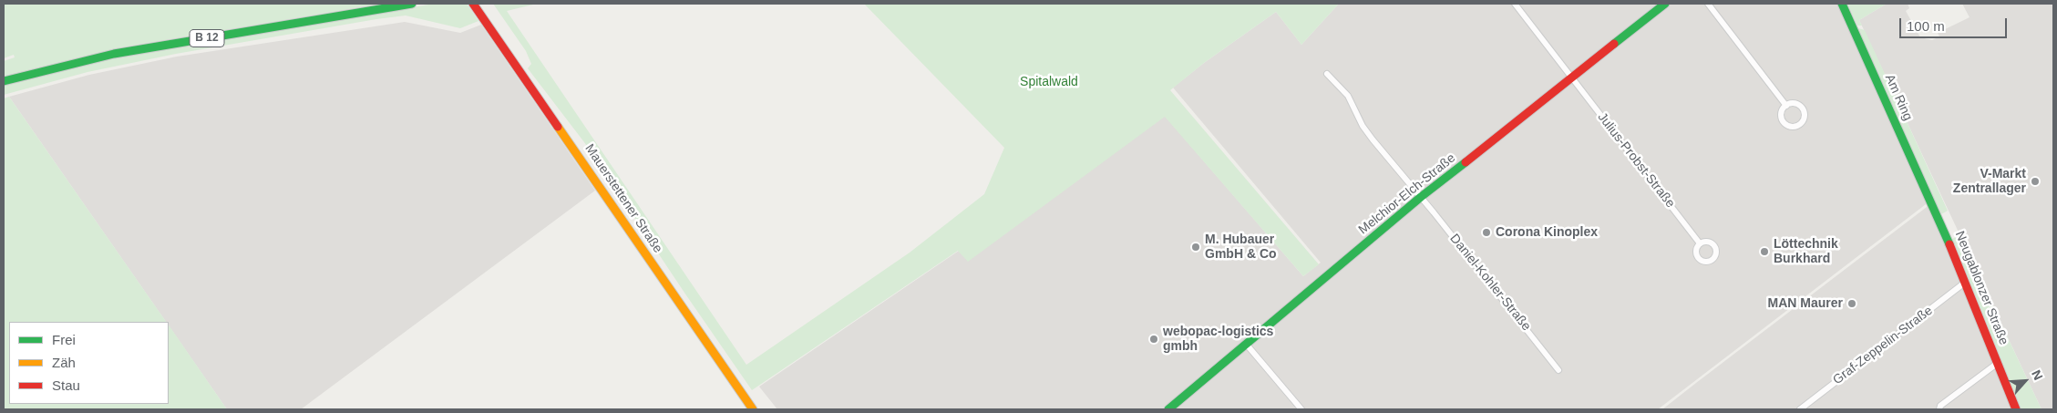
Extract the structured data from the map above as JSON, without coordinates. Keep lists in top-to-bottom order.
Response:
{
  "streets": {
    "street": [
      "B 12",
      "Am Ring",
      "Julius-Probst-Straße",
      "Melchior-Elch-Straße",
      "Mauerstettener Straße",
      "Daniel-Kohler-Straße",
      "Neugablonzer Straße",
      "Graf-Zeppelin-Straße"
    ]
  },
  "crossings": [
    ["Am Ring", "Neugablonzer Straße"],
    ["Julius-Probst-Straße", "Melchior-Elch-Straße"],
    ["Melchior-Elch-Straße", "Daniel-Kohler-Straße"],
    ["Neugablonzer Straße", "Graf-Zeppelin-Straße"]
  ],
  "parks": ["Spitalwald"],
  "places": [
    "V-Markt Zentrallager",
    "Corona Kinoplex",
    "M. Hubauer GmbH & Co",
    "Löttechnik Burkhard",
    "MAN Maurer",
    "webopac-logistics gmbh"
  ],
  "legend": ["Frei", "Zäh", "Stau"],
  "scale_bar": "100 m",
  "north": "top right"
}
